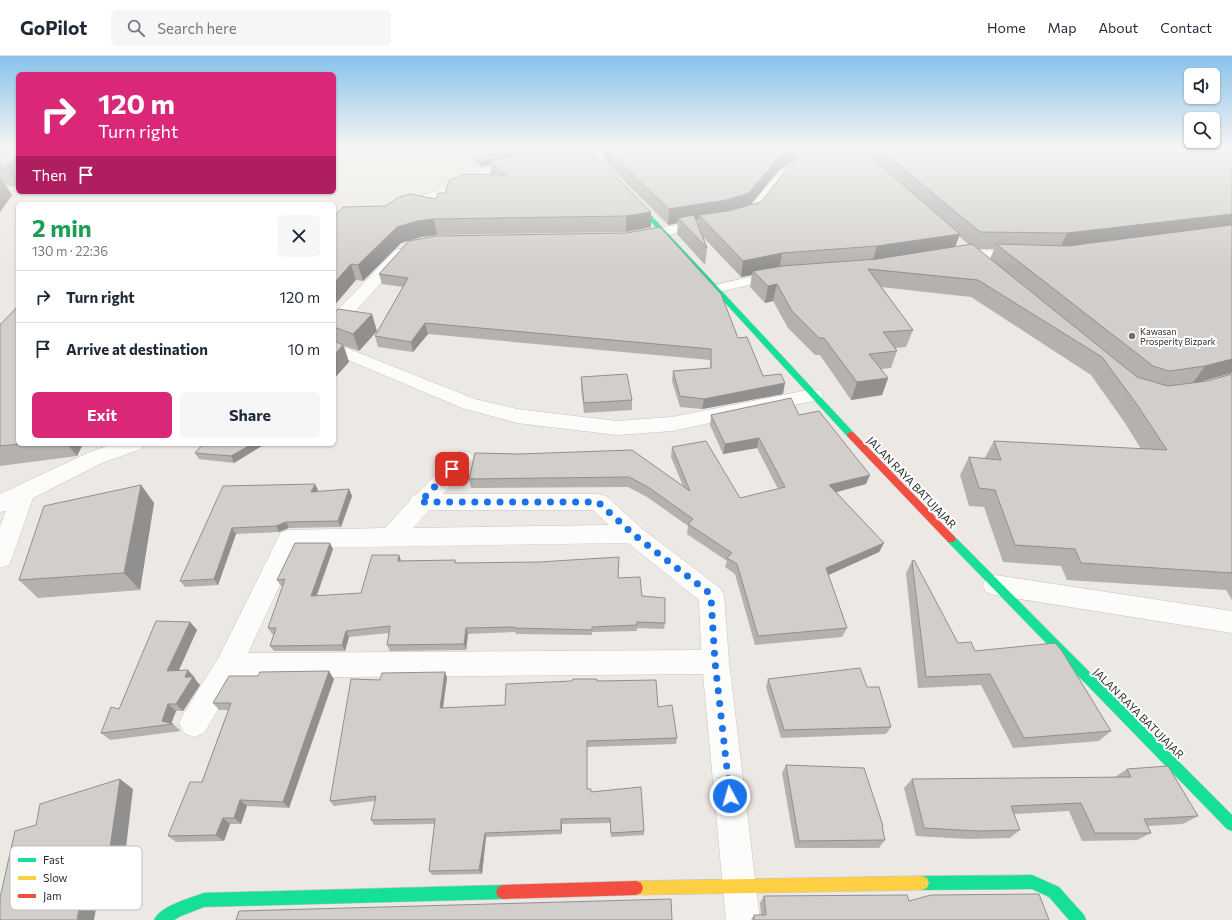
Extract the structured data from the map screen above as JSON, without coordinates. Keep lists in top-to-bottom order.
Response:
{
  "streets": {
    "main road": ["JALAN RAYA BATUJAJAR"]
  },
  "places": ["Kawasan Prosperity Bizpark"],
  "legend": ["Fast", "Slow", "Jam"],
  "page": {
    "header": "GoPilot",
    "search": "Search here",
    "nav": [
      "Home",
      "Map",
      "About",
      "Contact"
    ],
    "turn": ["120 m", "Turn right"],
    "then": "Then",
    "heading": ["2 min", "130 m · 22:36"],
    "list": [
      {
        "name": "Turn right",
        "value": "120 m"
      },
      {
        "name": "Arrive at destination",
        "value": "10 m"
      }
    ],
    "buttons": ["Exit", "Share"]
  }
}
